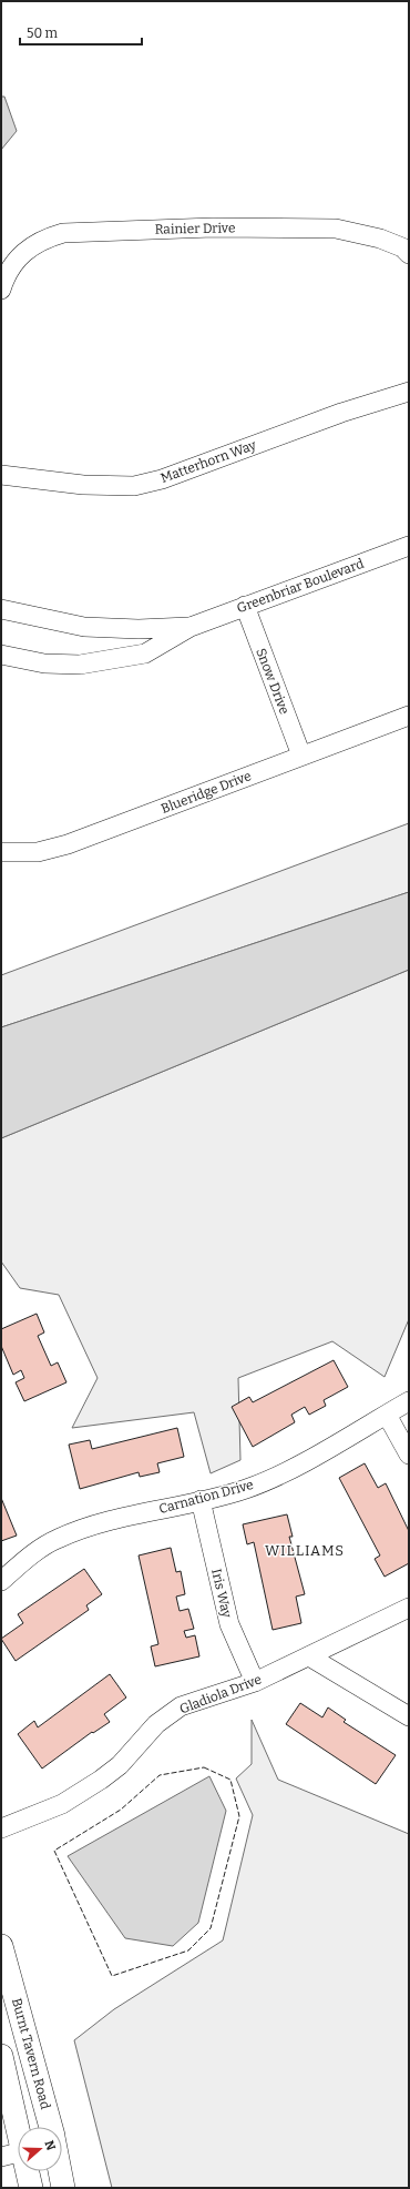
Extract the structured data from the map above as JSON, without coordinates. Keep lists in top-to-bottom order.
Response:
{
  "streets": {
    "main road": ["Burnt Tavern Road"],
    "street": [
      "Rainier Drive",
      "Matterhorn Way",
      "Greenbriar Boulevard",
      "Snow Drive",
      "Blueridge Drive",
      "Carnation Drive",
      "Iris Way",
      "Gladiola Drive"
    ]
  },
  "crossings": [
    ["Greenbriar Boulevard", "Snow Drive"],
    ["Snow Drive", "Blueridge Drive"],
    ["Carnation Drive", "Iris Way"],
    ["Iris Way", "Gladiola Drive"]
  ],
  "districts": ["WILLIAMS"],
  "scale_bar": "50 m",
  "north": "right"
}
